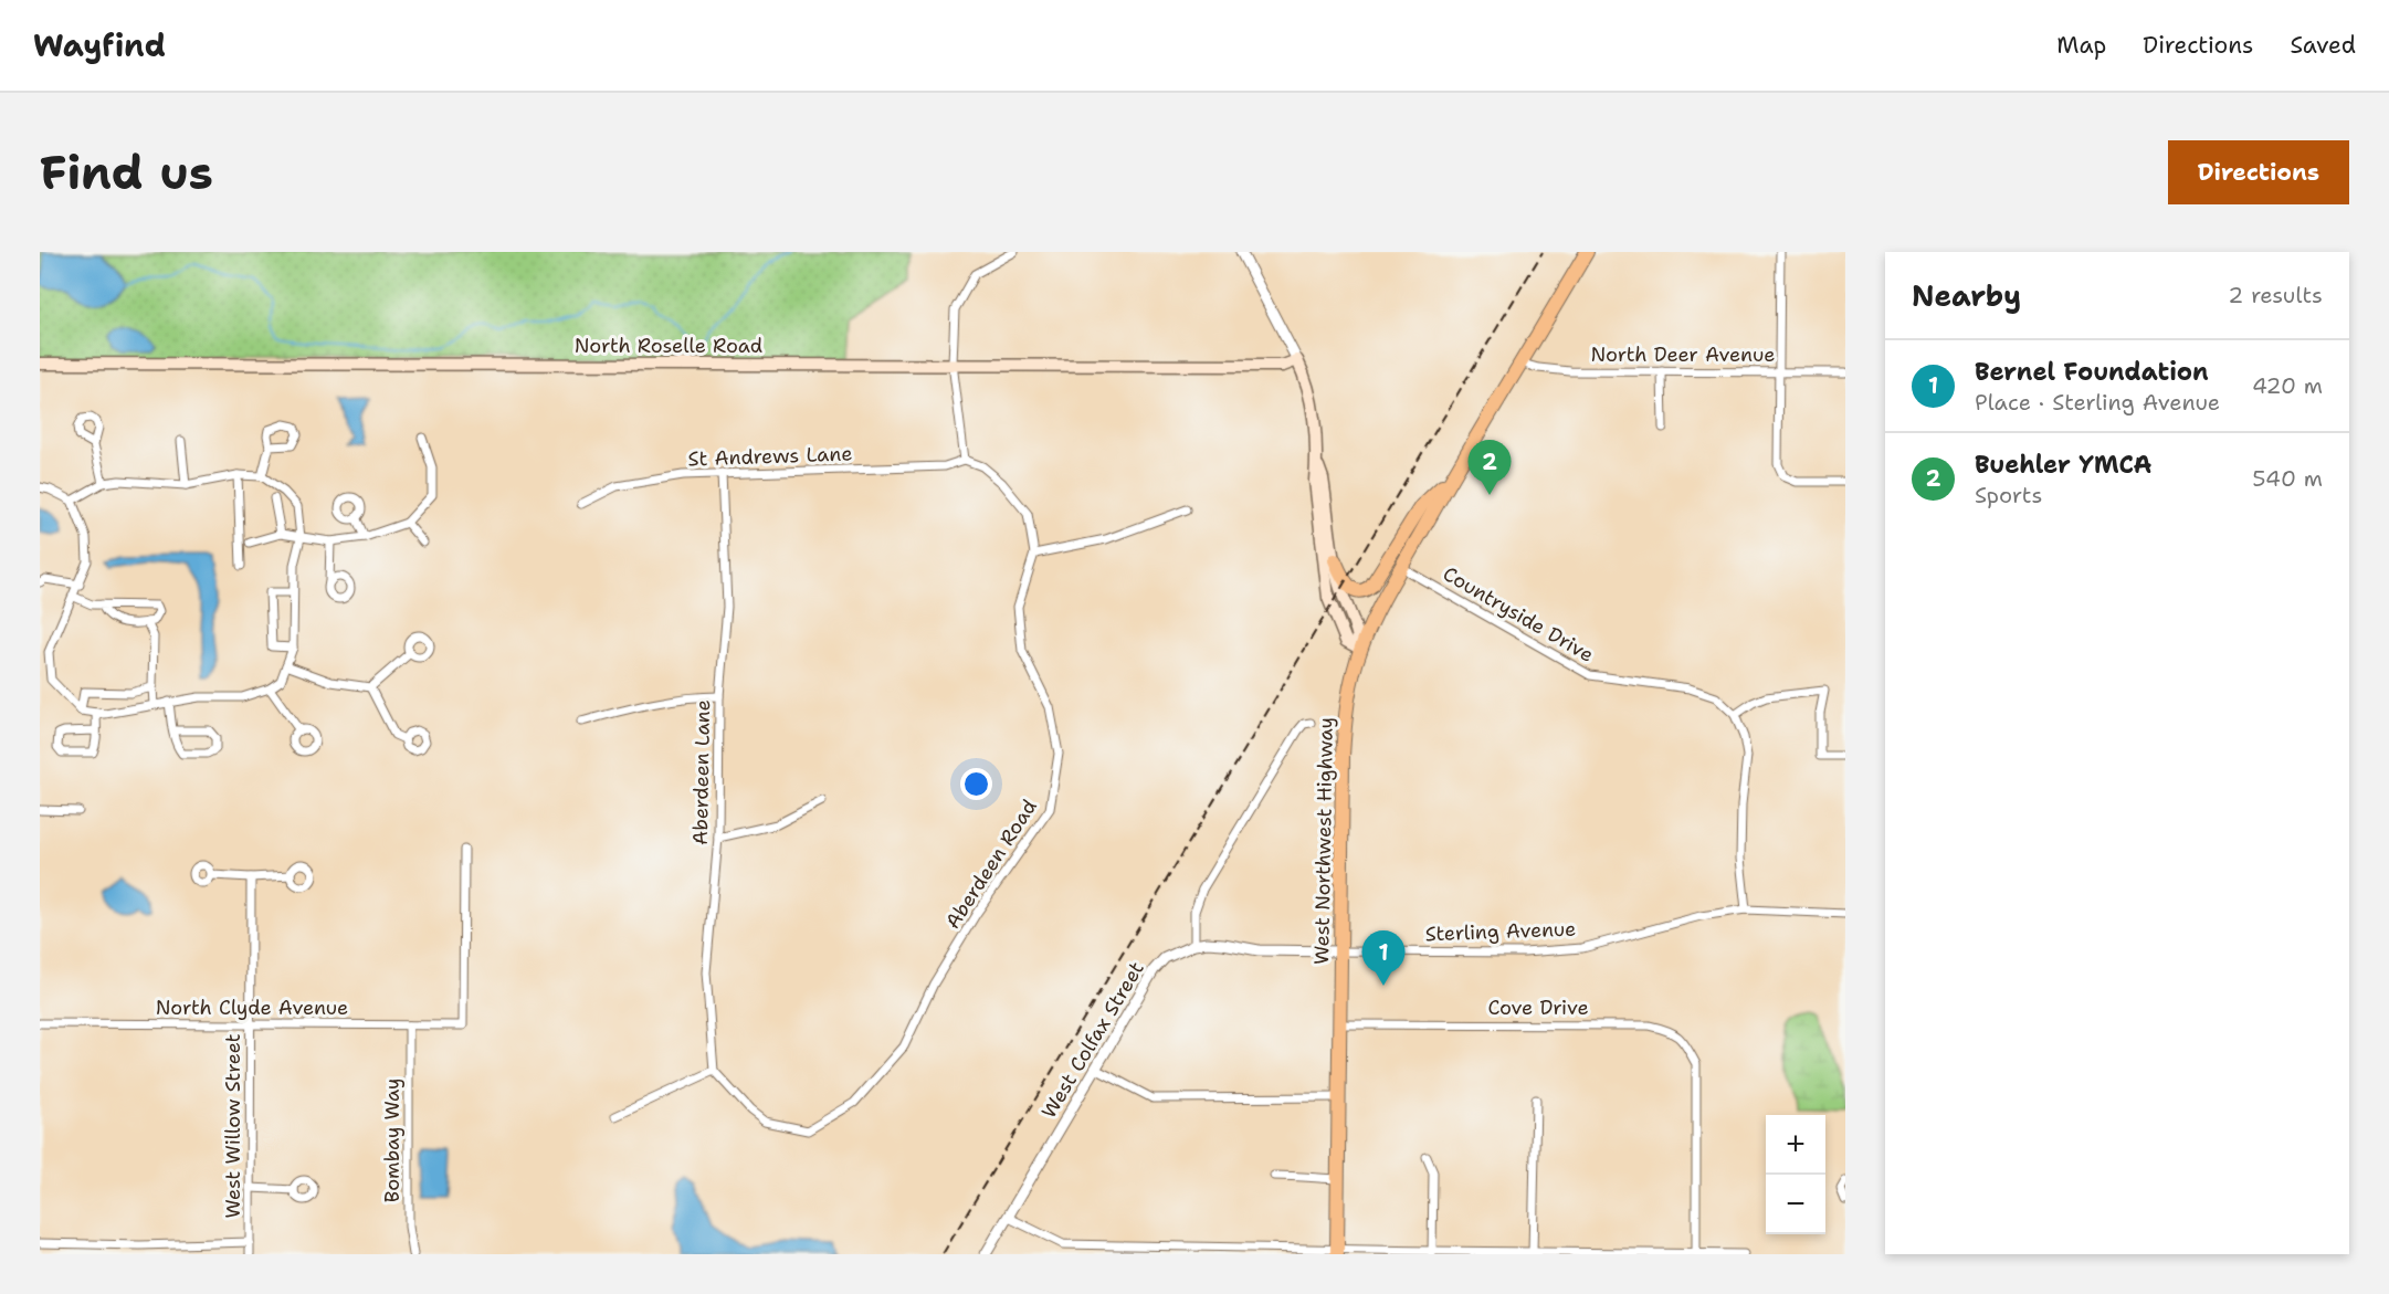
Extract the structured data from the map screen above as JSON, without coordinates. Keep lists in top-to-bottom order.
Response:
{
  "streets": {
    "main road": ["North Roselle Road", "West Northwest Highway"],
    "street": [
      "North Deer Avenue",
      "St Andrews Lane",
      "Countryside Drive",
      "Aberdeen Lane",
      "Aberdeen Road",
      "Sterling Avenue",
      "North Clyde Avenue",
      "Cove Drive",
      "West Colfax Street",
      "West Willow Street",
      "Bombay Way"
    ]
  },
  "crossings": [
    ["North Deer Avenue", "West Northwest Highway"],
    ["St Andrews Lane", "Aberdeen Lane"],
    ["St Andrews Lane", "Aberdeen Road"],
    ["Countryside Drive", "West Northwest Highway"],
    ["Aberdeen Lane", "Aberdeen Road"],
    ["West Northwest Highway", "Sterling Avenue"],
    ["West Northwest Highway", "Cove Drive"],
    ["Sterling Avenue", "West Colfax Street"],
    ["North Clyde Avenue", "West Willow Street"],
    ["North Clyde Avenue", "Bombay Way"]
  ],
  "page": {
    "header": "Wayfind",
    "nav": ["Map", "Directions", "Saved"],
    "buttons": "Directions",
    "title": "Find us",
    "heading": ["Nearby", "2 results"],
    "list": [
      {
        "mark": "1",
        "name": "Bernel Foundation",
        "note": "Place · Sterling Avenue",
        "value": "420 m"
      },
      {
        "mark": "2",
        "name": "Buehler YMCA",
        "note": "Sports",
        "value": "540 m"
      }
    ],
    "pins": ["2", "1"],
    "map_buttons": ["+", "−"]
  }
}
